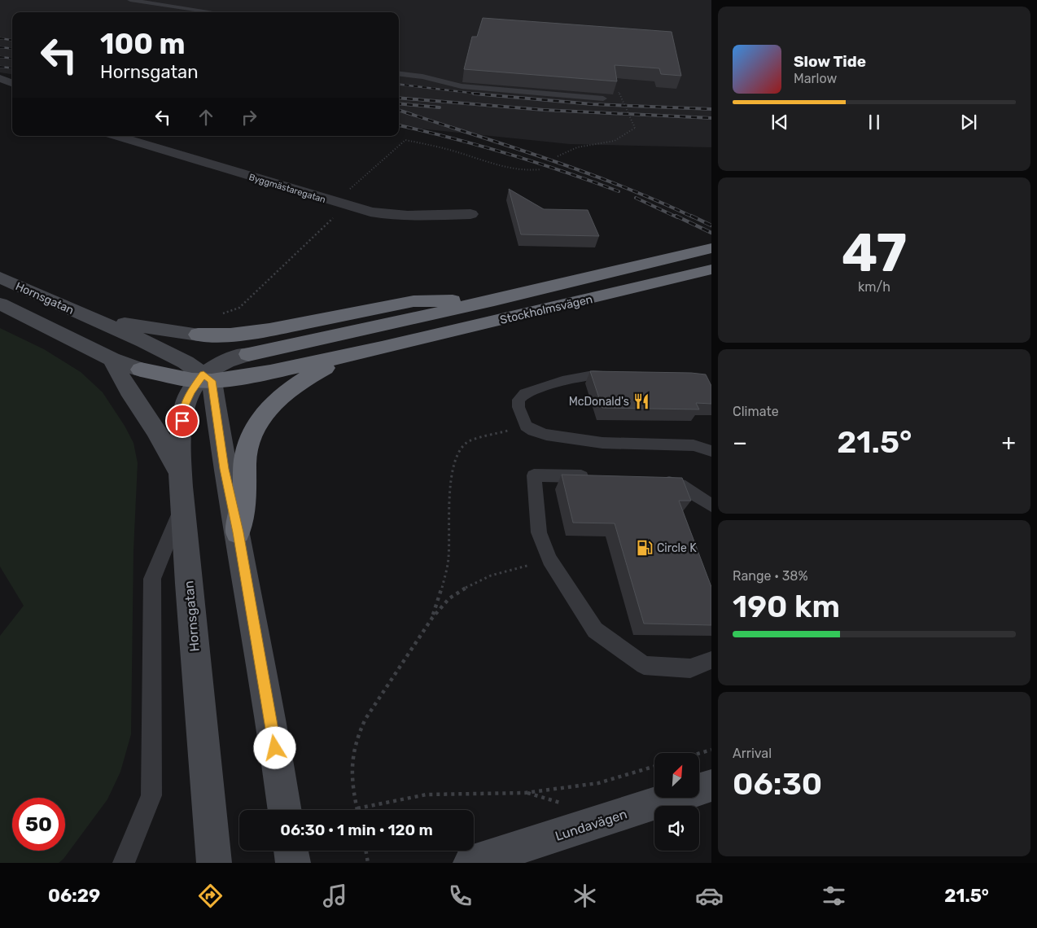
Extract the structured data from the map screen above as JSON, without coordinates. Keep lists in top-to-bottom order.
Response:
{
  "streets": {
    "highway": ["Stockholmsvägen"],
    "main road": ["Hornsgatan", "Lundavägen"],
    "street": ["Byggmästaregatan"]
  },
  "crossings": [
    ["Hornsgatan", "Stockholmsvägen"]
  ],
  "places": {
    "restaurant": ["McDonald's"],
    "fuel station": ["Circle K"]
  },
  "north": "top right",
  "page": {
    "turn": ["100 m", "Hornsgatan"],
    "song": ["Slow Tide", "Marlow"],
    "tile": [
      ["47", "km/h"],
      "Climate",
      ["Range · 38%", "190 km"],
      ["Arrival", "06:30"]
    ],
    "heat": ["−", "21.5°", "+"],
    "limit": "50",
    "trip": "06:30 · 1 min · 120 m",
    "tabs": ["06:29", "21.5°"]
  }
}
